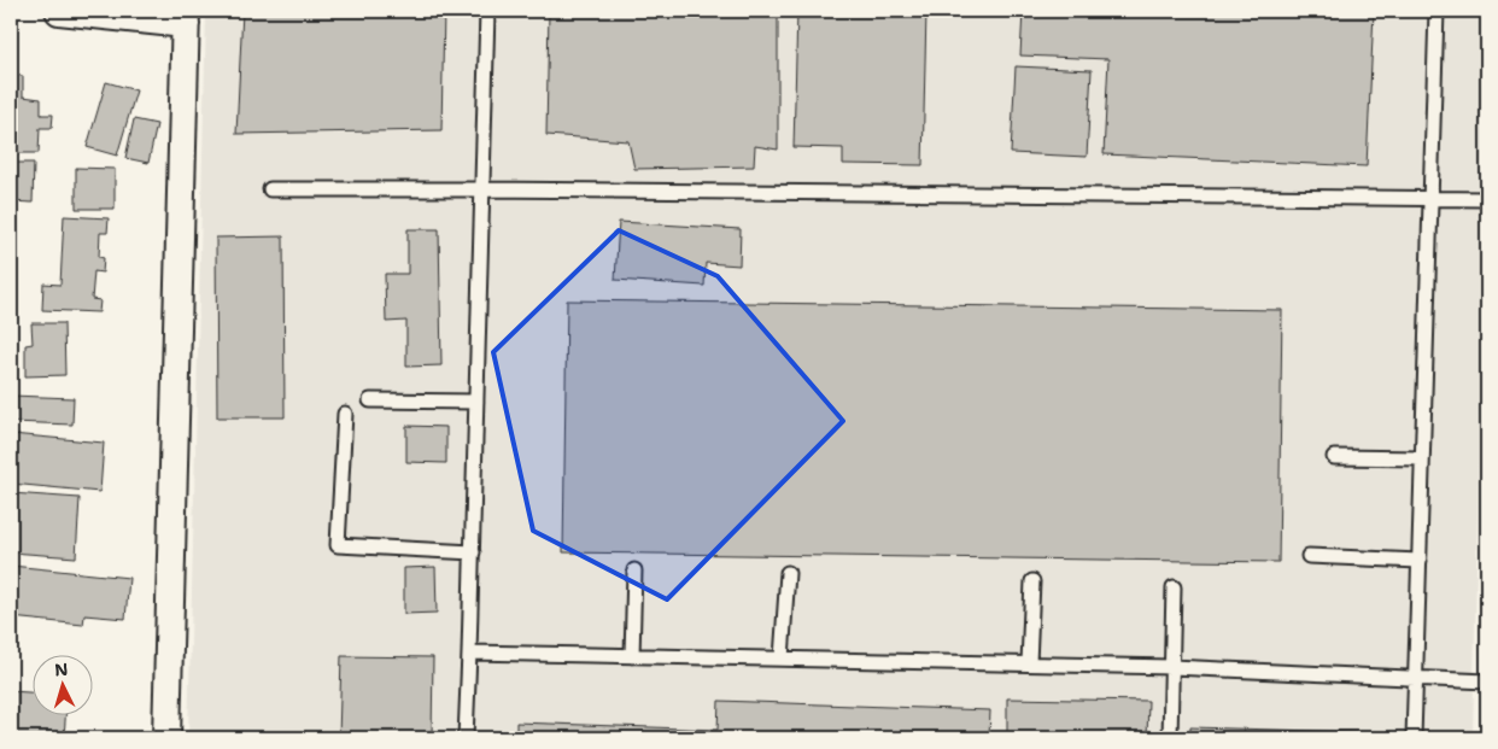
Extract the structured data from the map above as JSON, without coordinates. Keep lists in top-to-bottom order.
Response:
{
  "north": "top"
}
